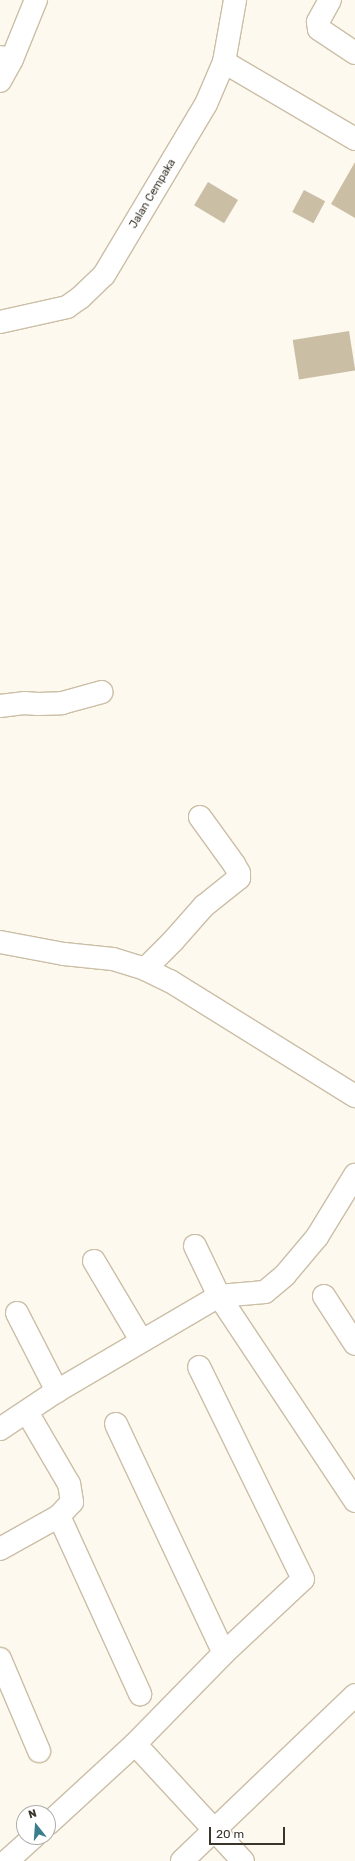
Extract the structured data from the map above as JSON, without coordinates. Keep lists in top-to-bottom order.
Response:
{
  "streets": {
    "street": ["Jalan Cempaka"]
  },
  "scale_bar": "20 m",
  "north": "top"
}
